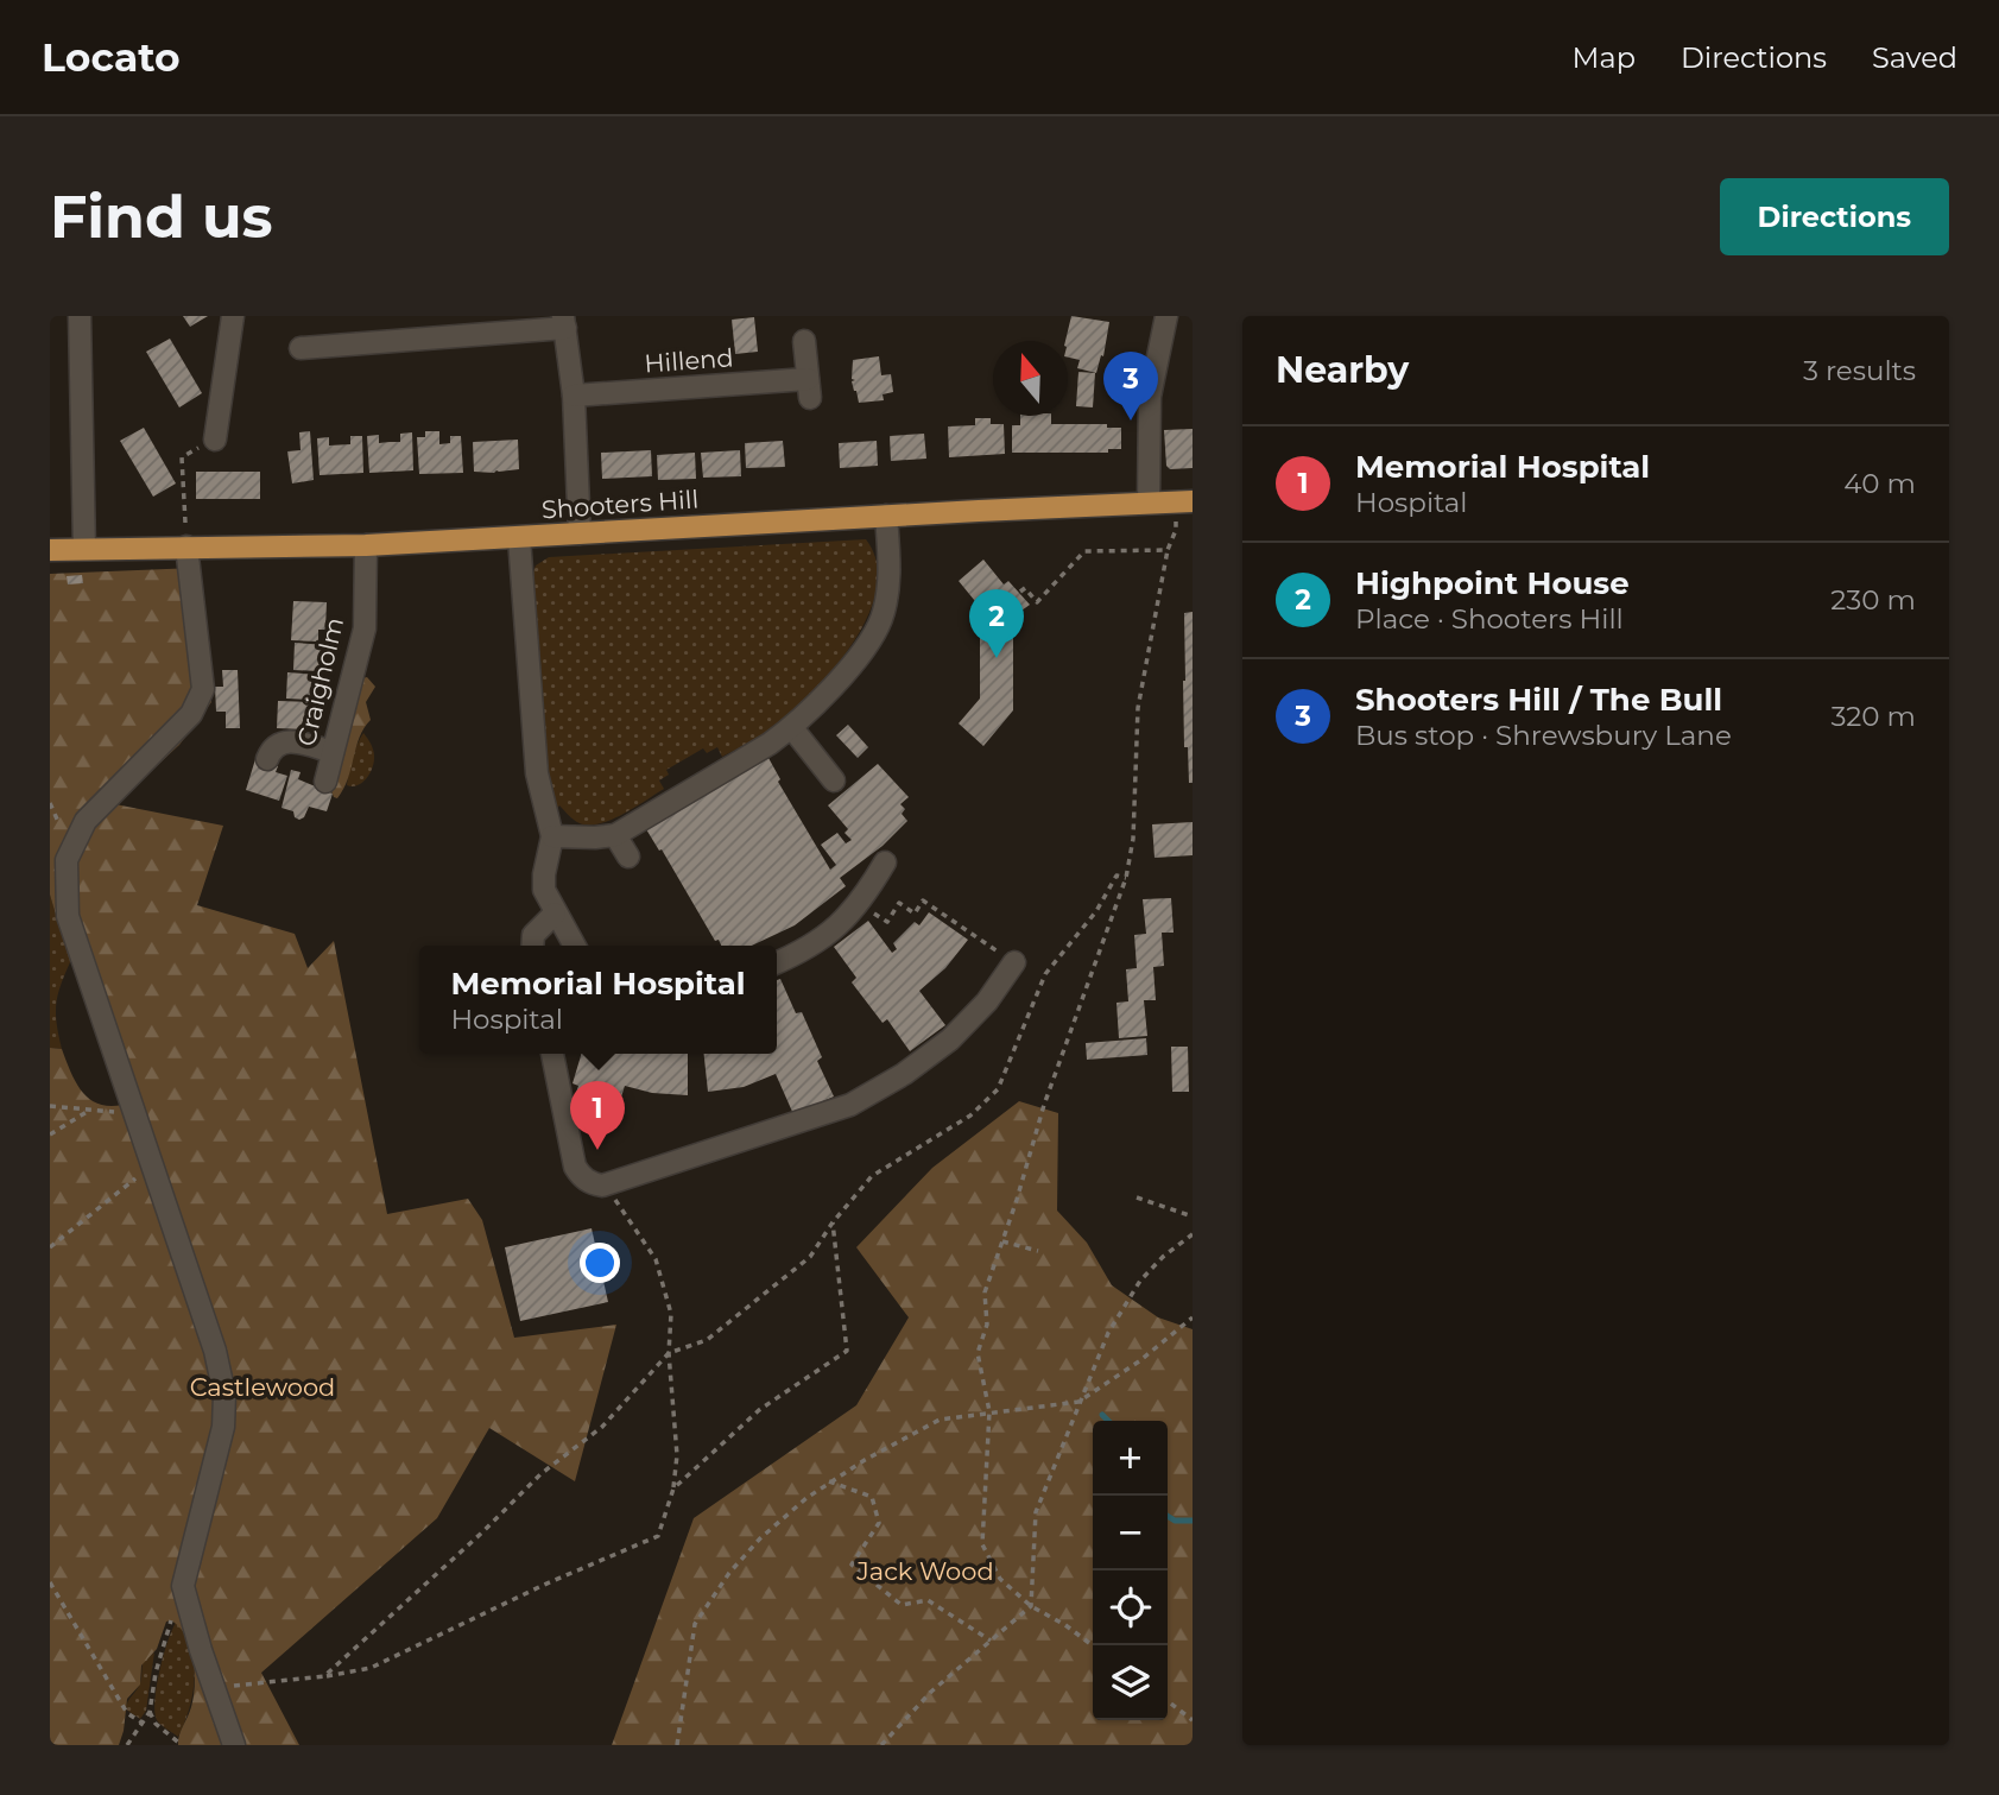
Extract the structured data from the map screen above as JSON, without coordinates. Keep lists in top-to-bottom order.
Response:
{
  "streets": {
    "main road": ["Shooters Hill"],
    "street": ["Hillend", "Craigholm"]
  },
  "crossings": [
    ["Shooters Hill", "Craigholm"]
  ],
  "parks": ["Castlewood", "Jack Wood"],
  "north": "top",
  "page": {
    "header": "Locato",
    "nav": ["Map", "Directions", "Saved"],
    "buttons": "Directions",
    "title": "Find us",
    "heading": ["Nearby", "3 results"],
    "pins": ["3", "2", "1"],
    "list": [
      {
        "mark": "1",
        "name": "Memorial Hospital",
        "note": "Hospital",
        "value": "40 m"
      },
      {
        "mark": "2",
        "name": "Highpoint House",
        "note": "Place · Shooters Hill",
        "value": "230 m"
      },
      {
        "mark": "3",
        "name": "Shooters Hill / The Bull",
        "note": "Bus stop · Shrewsbury Lane",
        "value": "320 m"
      }
    ],
    "popup": ["Memorial Hospital", "Hospital"],
    "map_buttons": ["+", "−"]
  }
}
